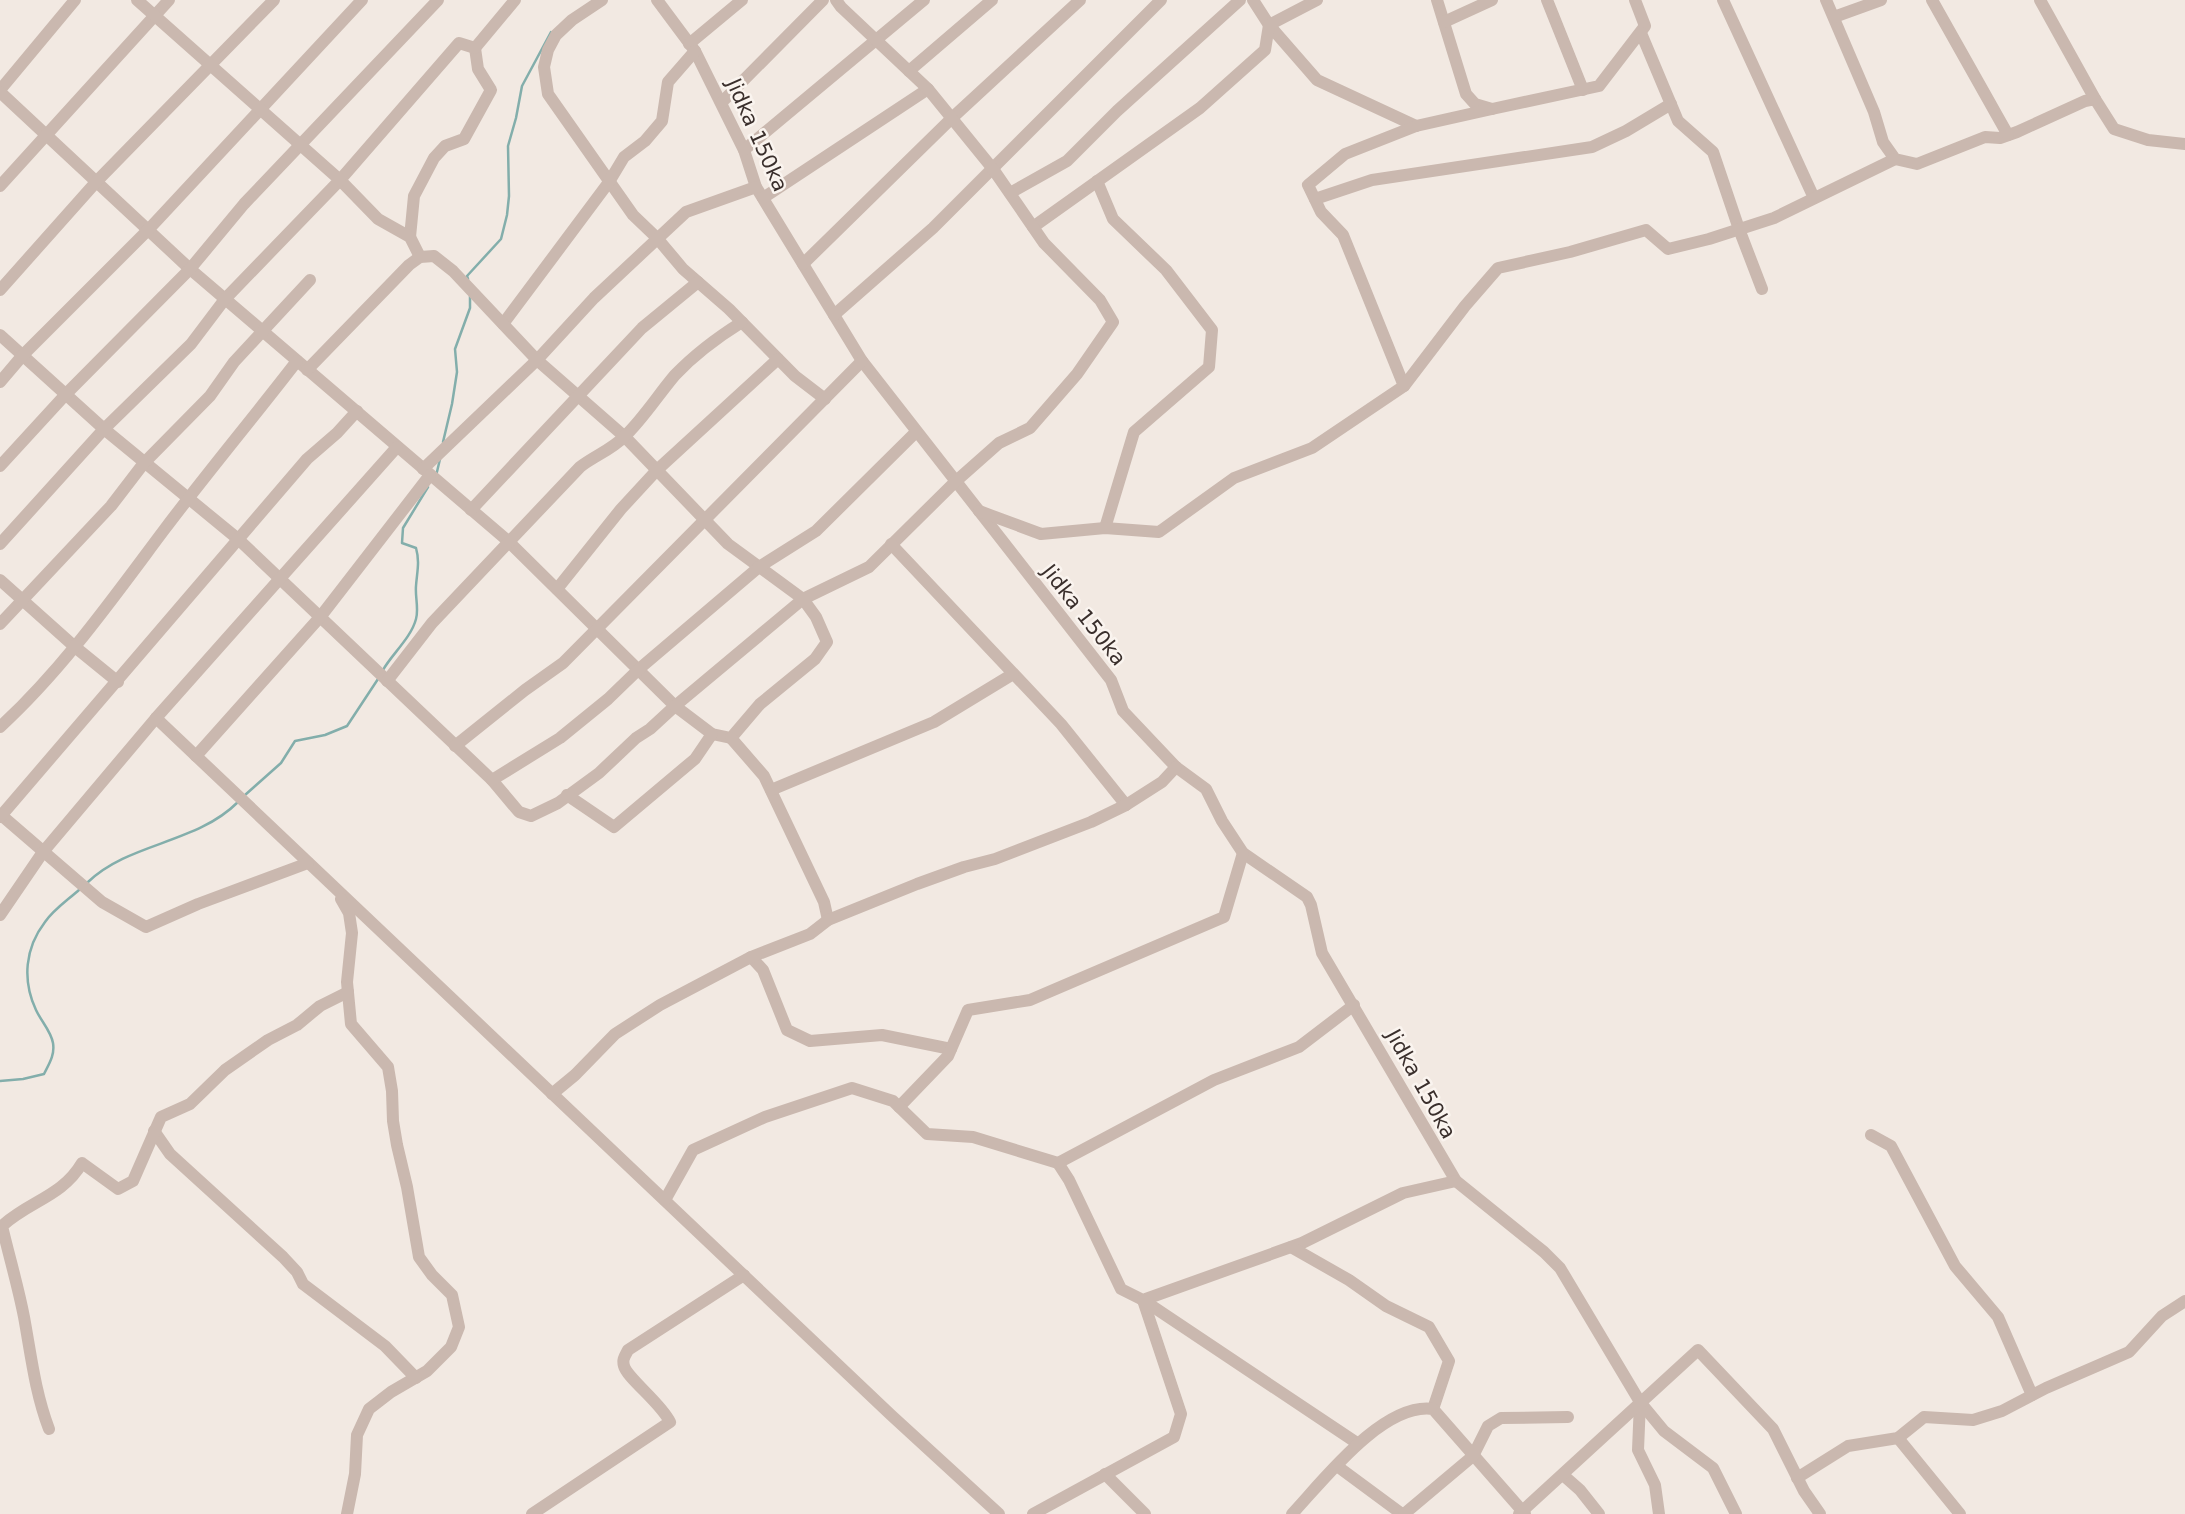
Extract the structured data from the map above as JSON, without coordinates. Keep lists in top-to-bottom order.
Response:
{
  "streets": {
    "street": ["Jidka 150ka"]
  }
}
